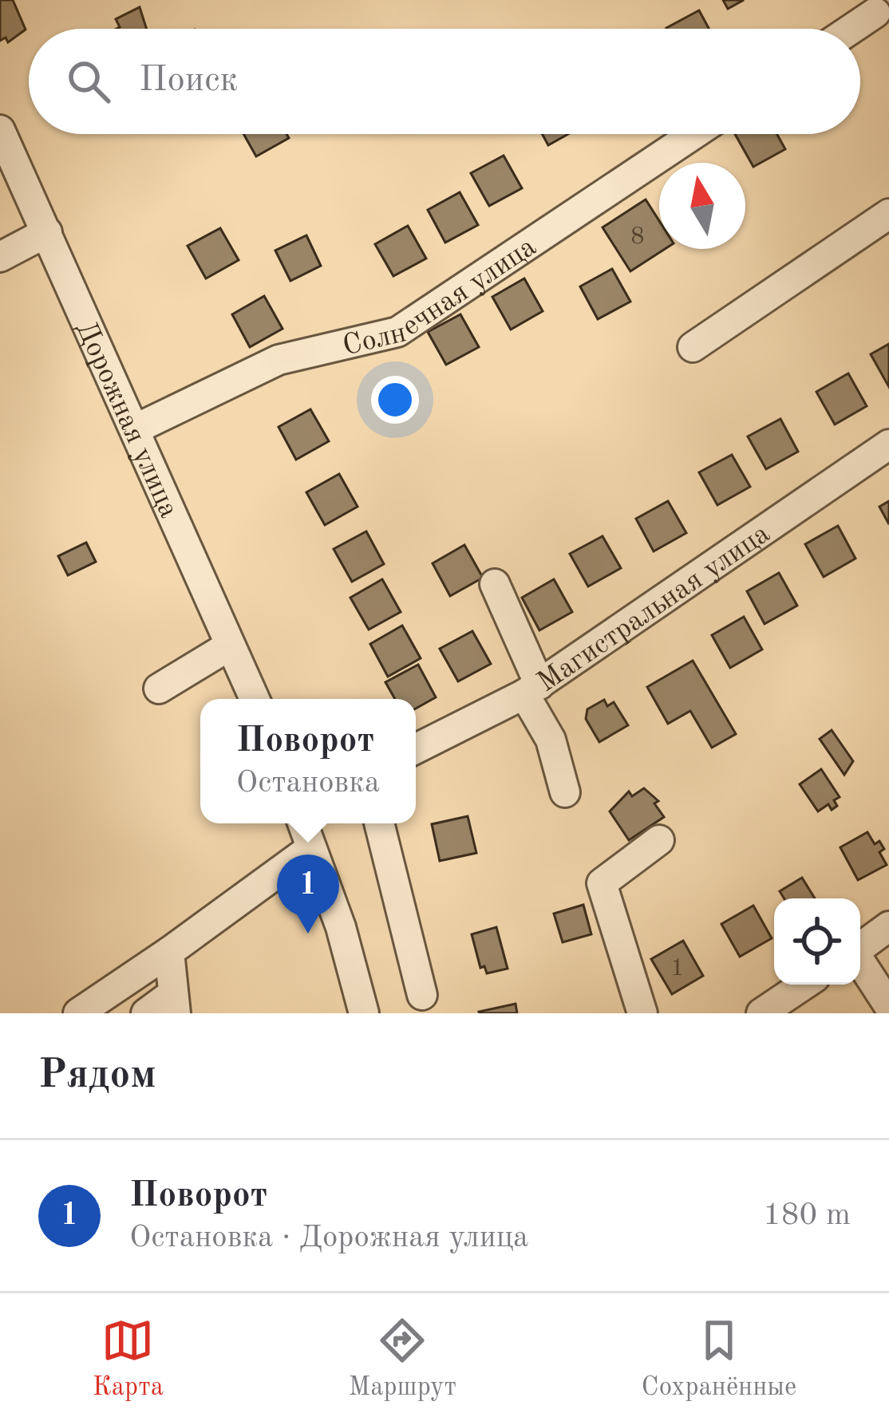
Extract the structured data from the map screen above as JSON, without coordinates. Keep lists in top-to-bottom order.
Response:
{
  "streets": {
    "street": ["Солнечная улица", "Дорожная улица", "Магистральная улица"]
  },
  "crossings": [
    ["Солнечная улица", "Дорожная улица"]
  ],
  "house_numbers": ["8", "1"],
  "north": "top",
  "page": {
    "search": "Поиск",
    "popup": ["Поворот", "Остановка"],
    "pins": "1",
    "heading": "Рядом",
    "list": [
      {
        "mark": "1",
        "name": "Поворот",
        "note": "Остановка · Дорожная улица",
        "value": "180 m"
      }
    ],
    "nav": ["Карта", "Маршрут", "Сохранённые"]
  }
}
